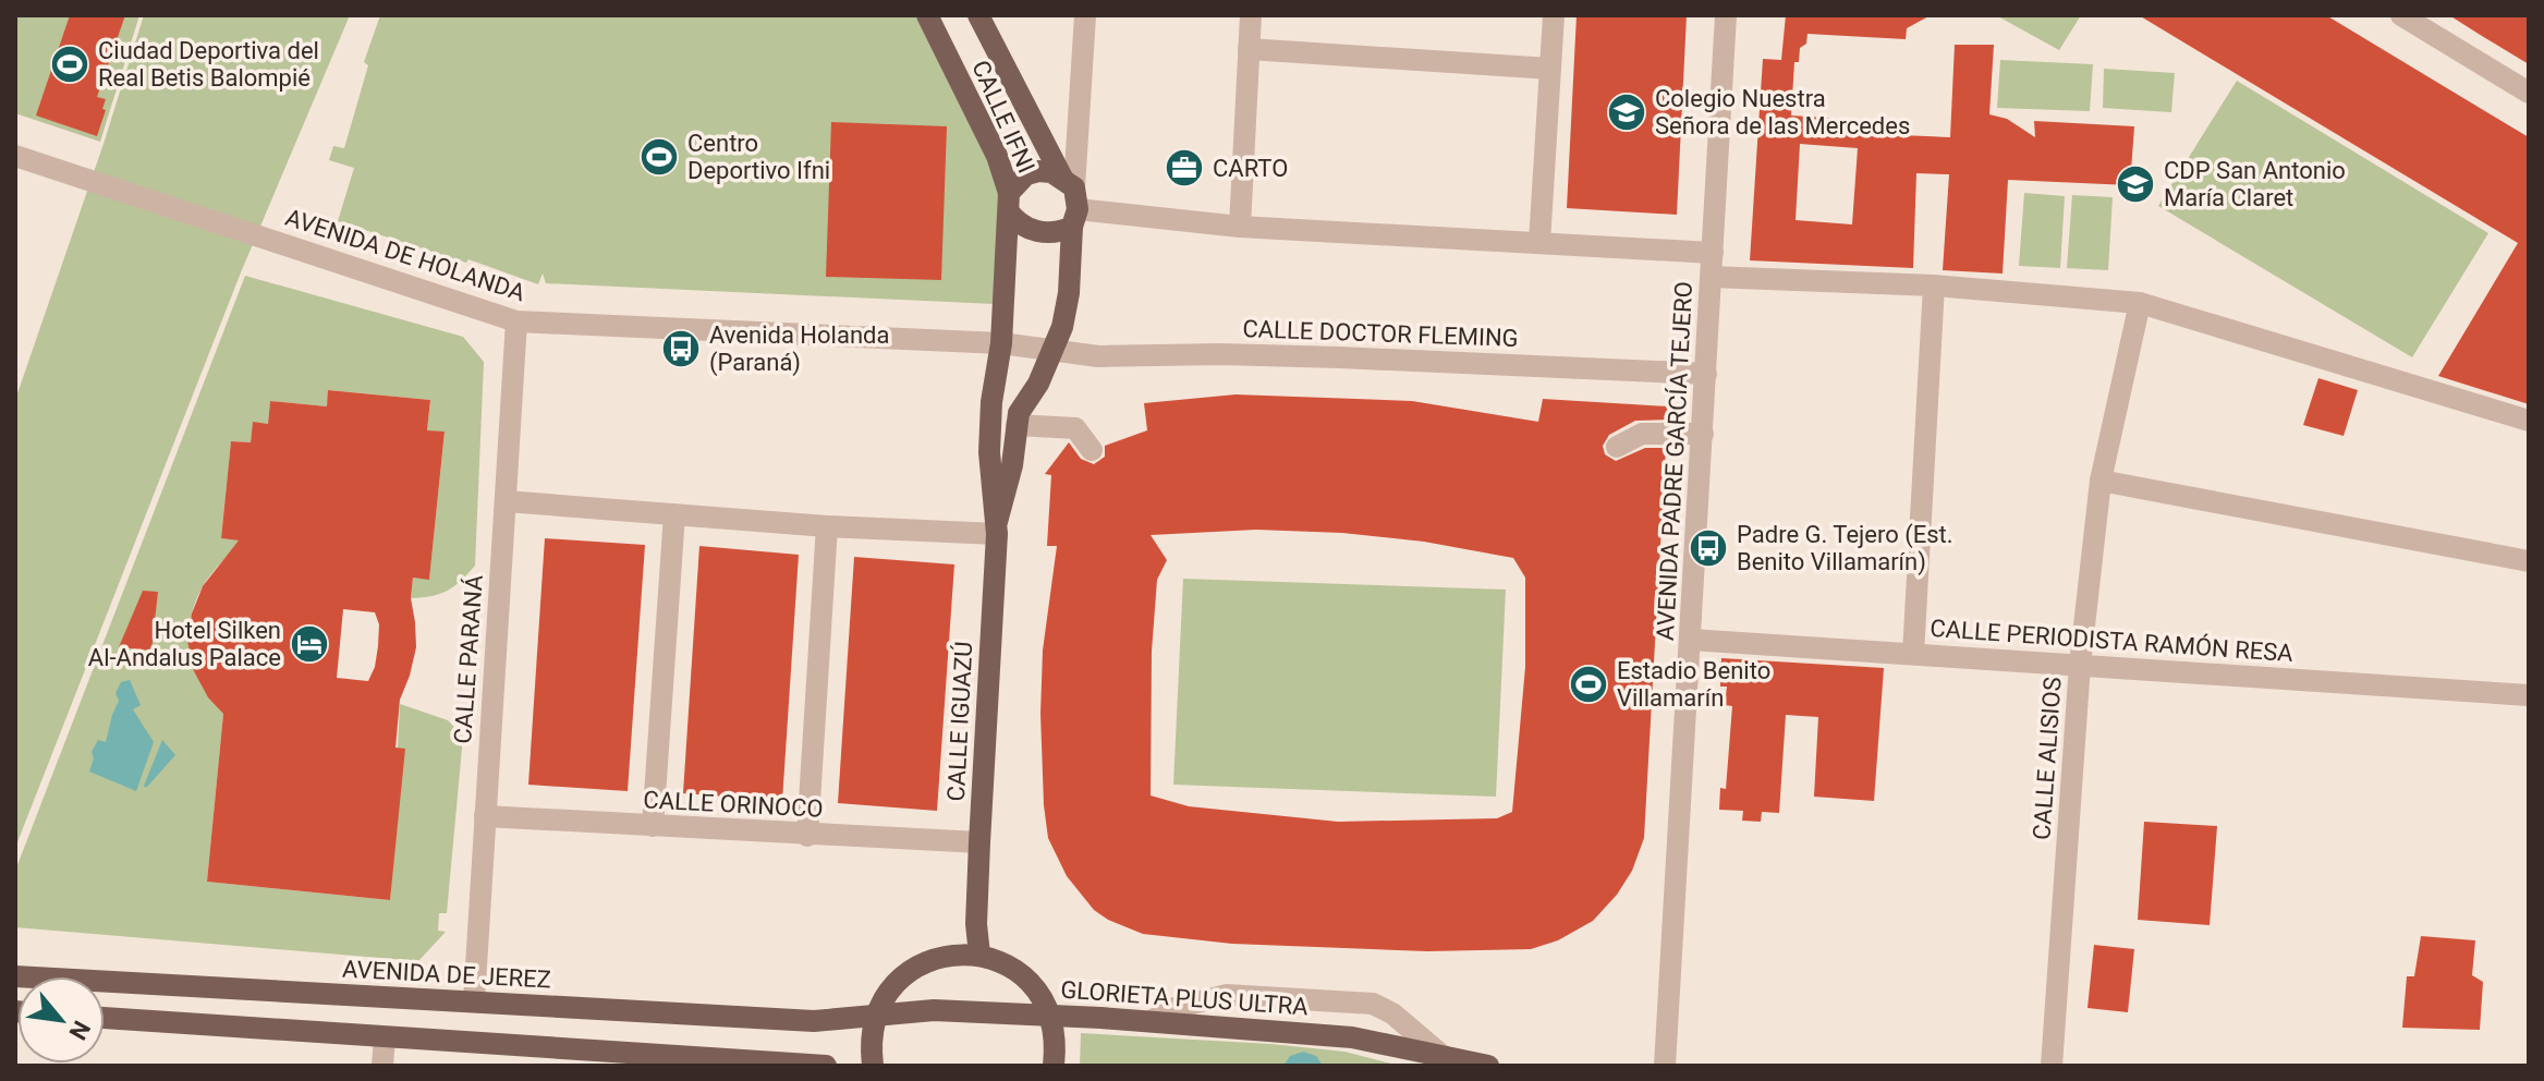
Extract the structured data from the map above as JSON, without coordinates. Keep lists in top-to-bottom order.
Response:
{
  "streets": {
    "main road": [
      "CALLE IFNI",
      "CALLE IGUAZÚ",
      "AVENIDA DE JEREZ",
      "GLORIETA PLUS ULTRA"
    ],
    "street": [
      "AVENIDA DE HOLANDA",
      "CALLE DOCTOR FLEMING",
      "AVENIDA PADRE GARCÍA TEJERO",
      "CALLE PERIODISTA RAMÓN RESA",
      "CALLE PARANÁ",
      "CALLE ALISIOS",
      "CALLE ORINOCO"
    ]
  },
  "crossings": [
    ["CALLE IFNI", "CALLE IGUAZÚ"],
    ["AVENIDA DE HOLANDA", "CALLE DOCTOR FLEMING"],
    ["AVENIDA DE HOLANDA", "CALLE PARANÁ"],
    ["AVENIDA DE HOLANDA", "CALLE IGUAZÚ"],
    ["CALLE DOCTOR FLEMING", "AVENIDA PADRE GARCÍA TEJERO"],
    ["CALLE DOCTOR FLEMING", "CALLE IGUAZÚ"],
    ["AVENIDA PADRE GARCÍA TEJERO", "CALLE PERIODISTA RAMÓN RESA"],
    ["CALLE PERIODISTA RAMÓN RESA", "CALLE ALISIOS"],
    ["CALLE PARANÁ", "CALLE ORINOCO"],
    ["CALLE PARANÁ", "AVENIDA DE JEREZ"],
    ["CALLE IGUAZÚ", "CALLE ORINOCO"],
    ["AVENIDA DE JEREZ", "GLORIETA PLUS ULTRA"]
  ],
  "places": {
    "sports": ["Ciudad Deportiva del Real Betis Balompié", "Centro Deportivo Ifni", "Estadio Benito Villamarín"],
    "school or university": ["Colegio Nuestra Señora de las Mercedes", "CDP San Antonio María Claret"],
    "office": ["CARTO"],
    "bus stop": ["Avenida Holanda (Paraná)", "Padre G. Tejero (Est. Benito Villamarín)"],
    "hotel": ["Hotel Silken Al-Andalus Palace"]
  },
  "north": "bottom right"
}
